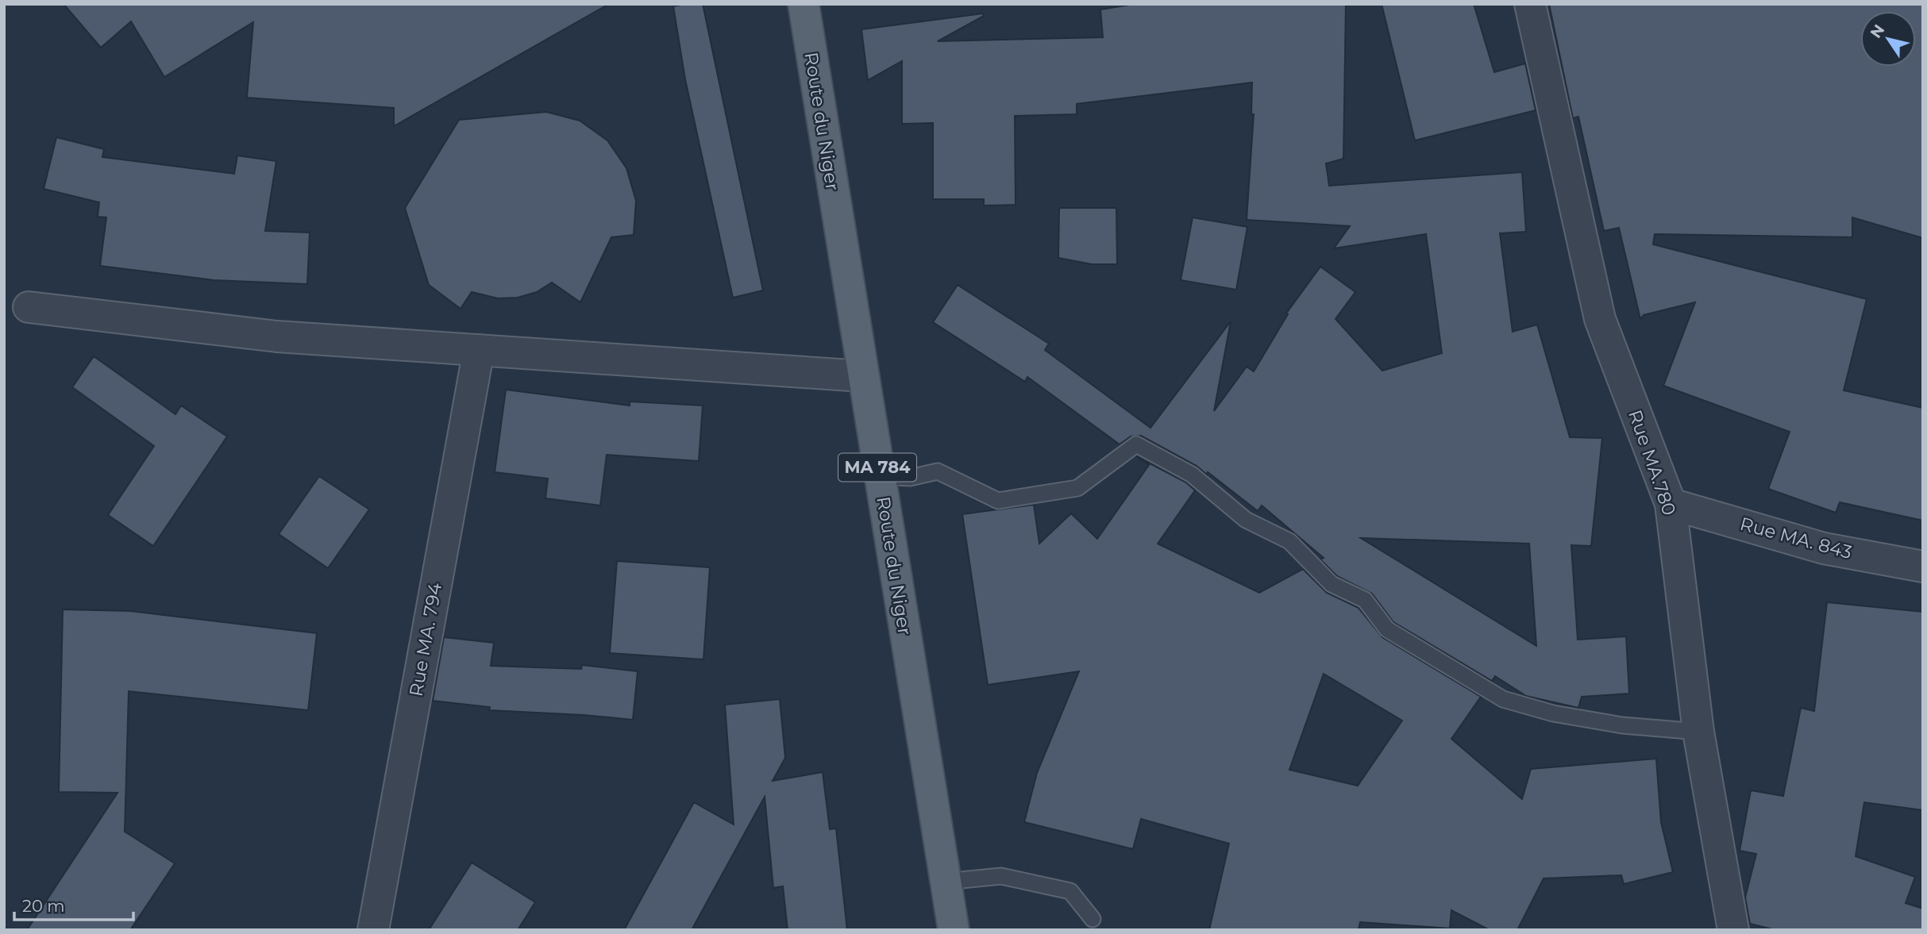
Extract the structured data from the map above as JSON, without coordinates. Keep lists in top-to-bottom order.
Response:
{
  "streets": {
    "main road": ["Route du Niger", "MA 784"],
    "street": ["Rue MA.780", "Rue MA. 843", "Rue MA. 794"]
  },
  "crossings": [
    ["Rue MA.780", "Rue MA. 843"]
  ],
  "scale_bar": "20 m",
  "north": "top left"
}
